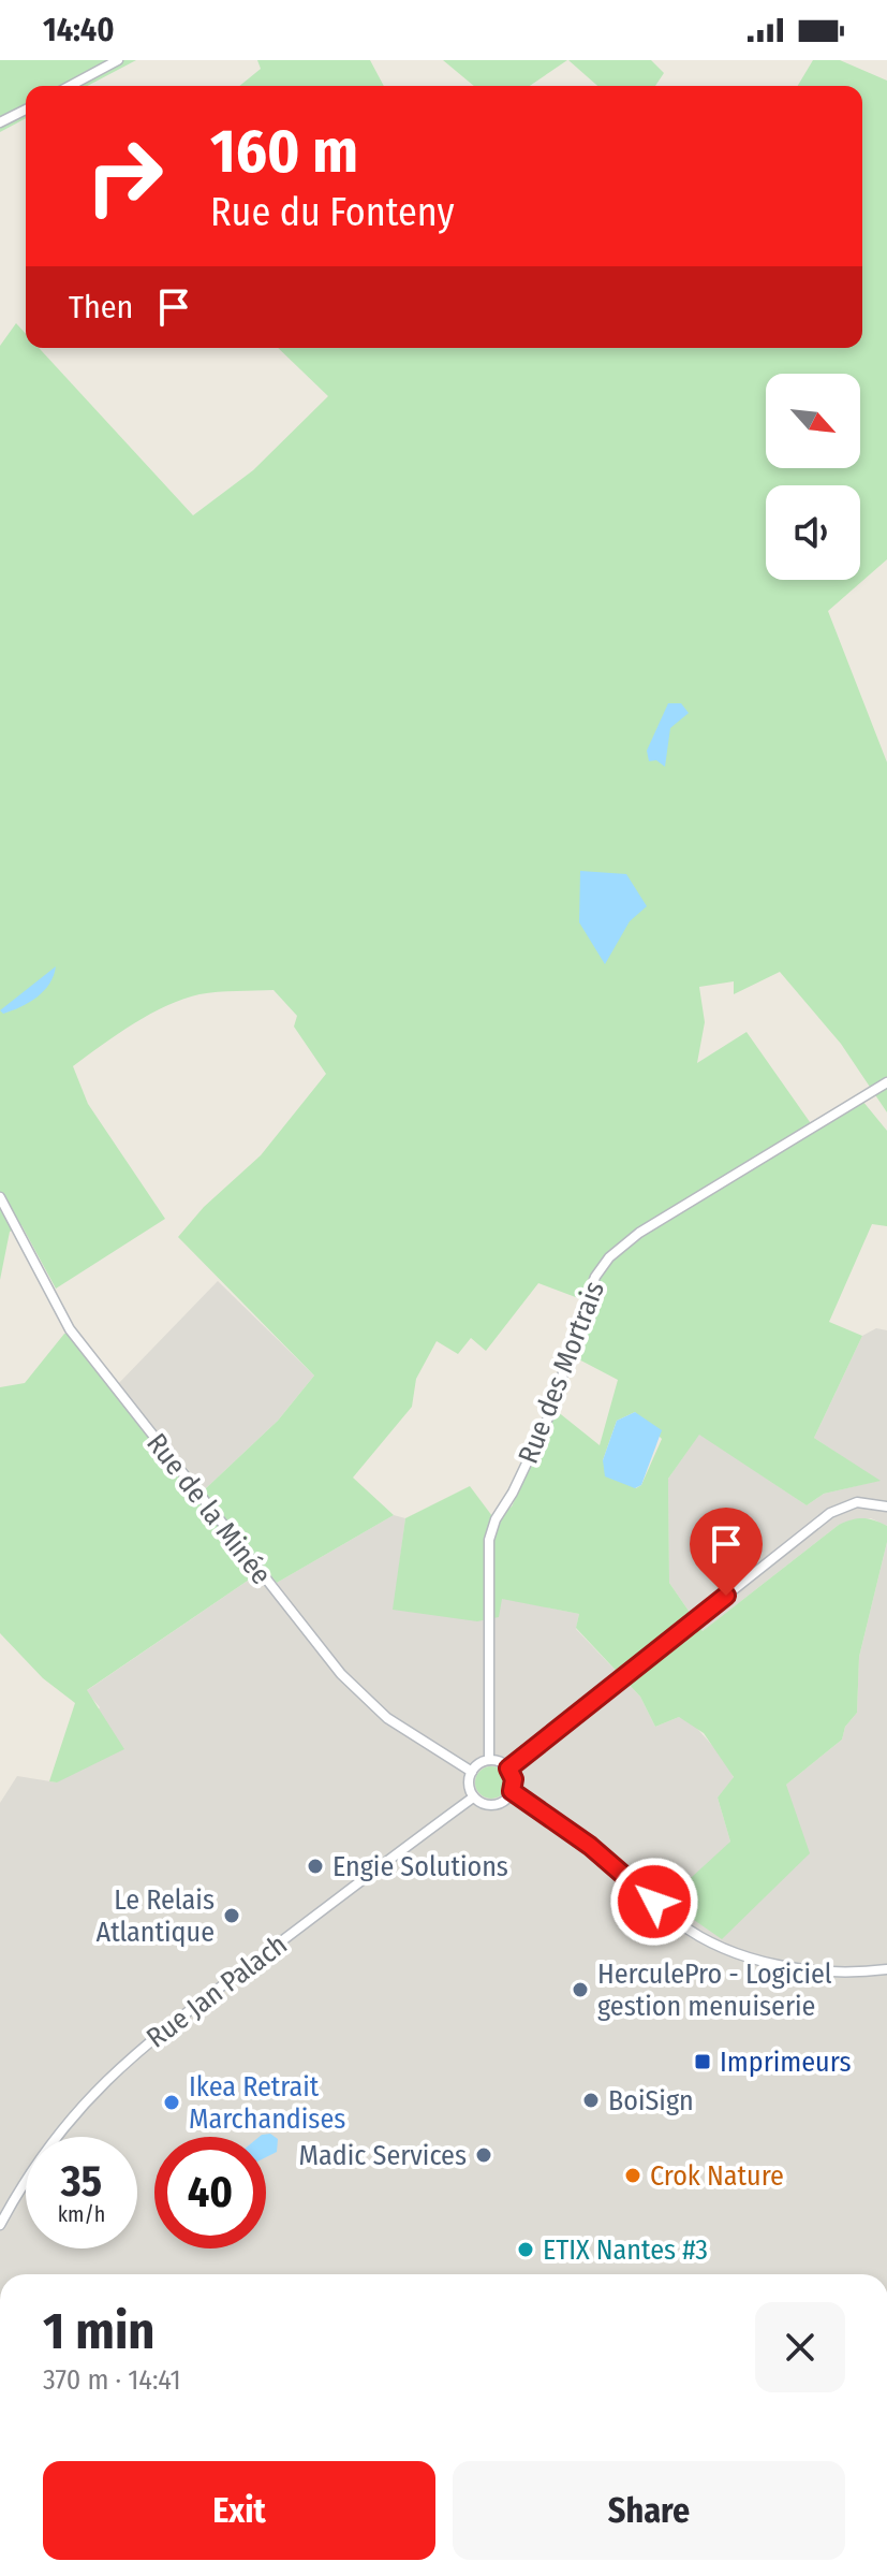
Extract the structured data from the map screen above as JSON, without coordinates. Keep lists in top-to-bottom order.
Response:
{
  "streets": {
    "street": ["Rue des Mortrais", "Rue de la Minée", "Rue Jan Palach"]
  },
  "crossings": [
    ["Rue des Mortrais", "Rue de la Minée"],
    ["Rue des Mortrais", "Rue Jan Palach"],
    ["Rue de la Minée", "Rue Jan Palach"]
  ],
  "places": {
    "other": [
      "Engie Solutions",
      "Le Relais Atlantique",
      "HerculePro - Logiciel gestion menuiserie",
      "BoiSign",
      "Ikea Retrait Marchandises",
      "Madic Services",
      "Crok Nature",
      "ETIX Nantes #3"
    ],
    "transit": ["Imprimeurs"]
  },
  "north": "bottom right",
  "page": {
    "status": "14:40",
    "turn": ["160 m", "Rue du Fonteny"],
    "then": "Then",
    "speed": "35 km/h",
    "limit": "40",
    "heading": ["1 min", "370 m · 14:41"],
    "buttons": ["Exit", "Share"]
  }
}
